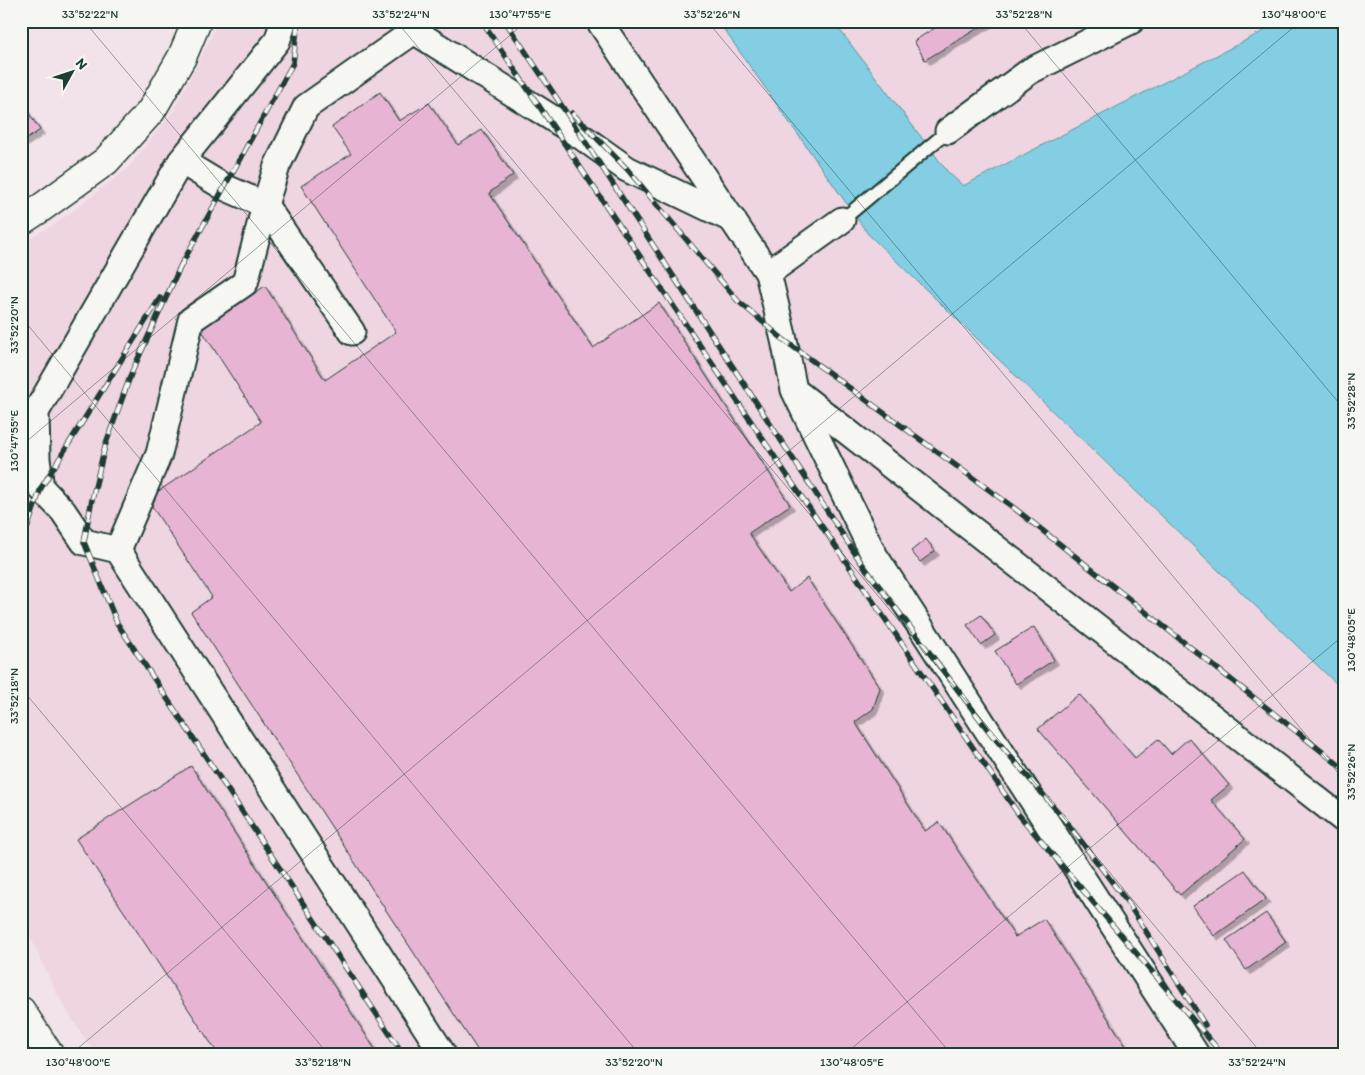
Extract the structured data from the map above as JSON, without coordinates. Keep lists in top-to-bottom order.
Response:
{
  "north": "top right",
  "coordinates": [
    "33°52'22\"N",
    "33°52'24\"N",
    "130°47'55\"E",
    "33°52'26\"N",
    "33°52'28\"N",
    "130°48'00\"E",
    "33°52'20\"N",
    "130°48'05\"E",
    "33°52'18\"N"
  ]
}
